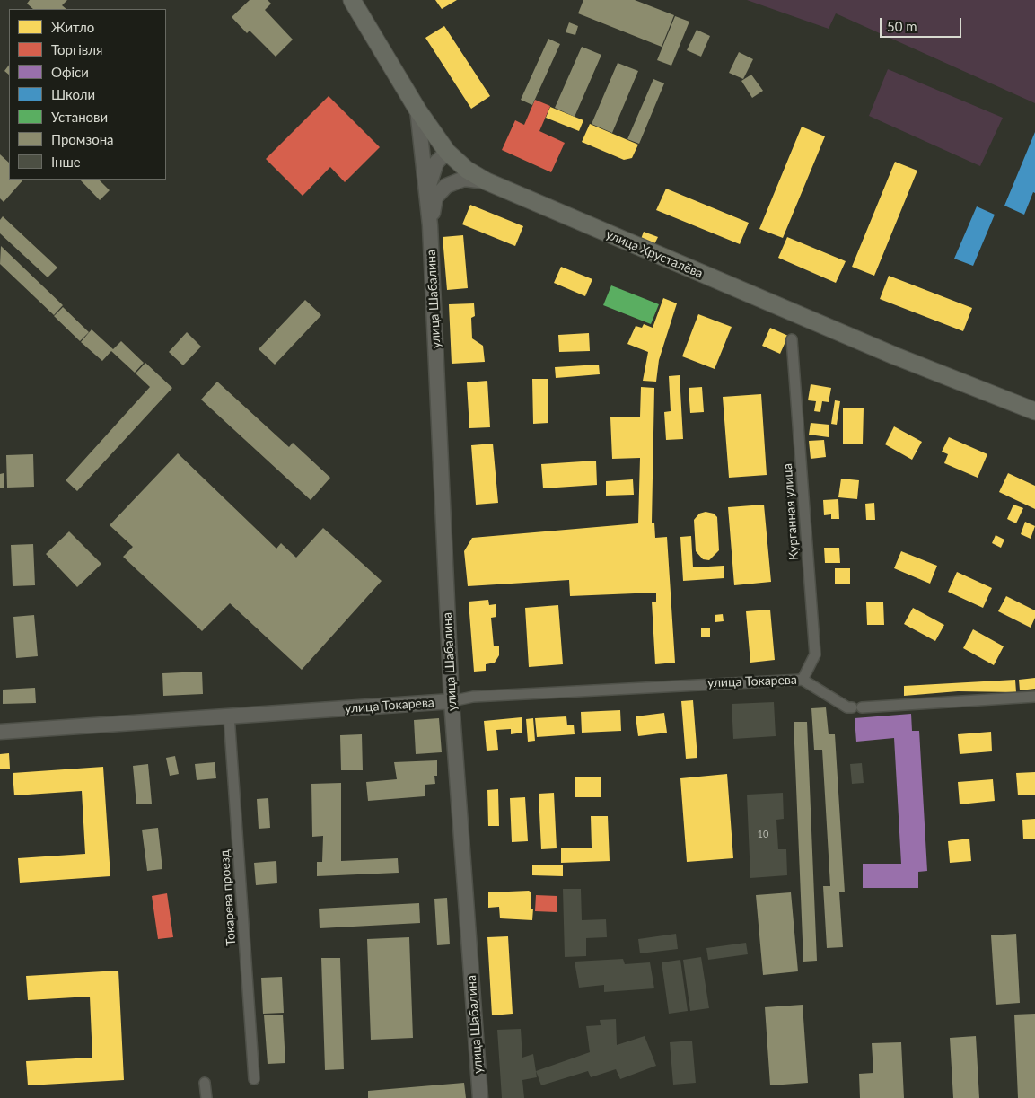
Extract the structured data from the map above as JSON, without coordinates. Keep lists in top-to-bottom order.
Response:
{
  "streets": {
    "main road": ["улица Хрусталёва", "улица Шабалина", "улица Токарева"],
    "street": ["Курганная улица", "Токарева проезд"]
  },
  "crossings": [
    ["улица Хрусталёва", "улица Шабалина"],
    ["улица Шабалина", "улица Токарева"],
    ["Курганная улица", "улица Токарева"],
    ["улица Токарева", "Токарева проезд"]
  ],
  "house_numbers": ["10"],
  "legend": [
    "Житло",
    "Торгівля",
    "Офіси",
    "Школи",
    "Установи",
    "Промзона",
    "Інше"
  ],
  "scale_bar": "50 m"
}
